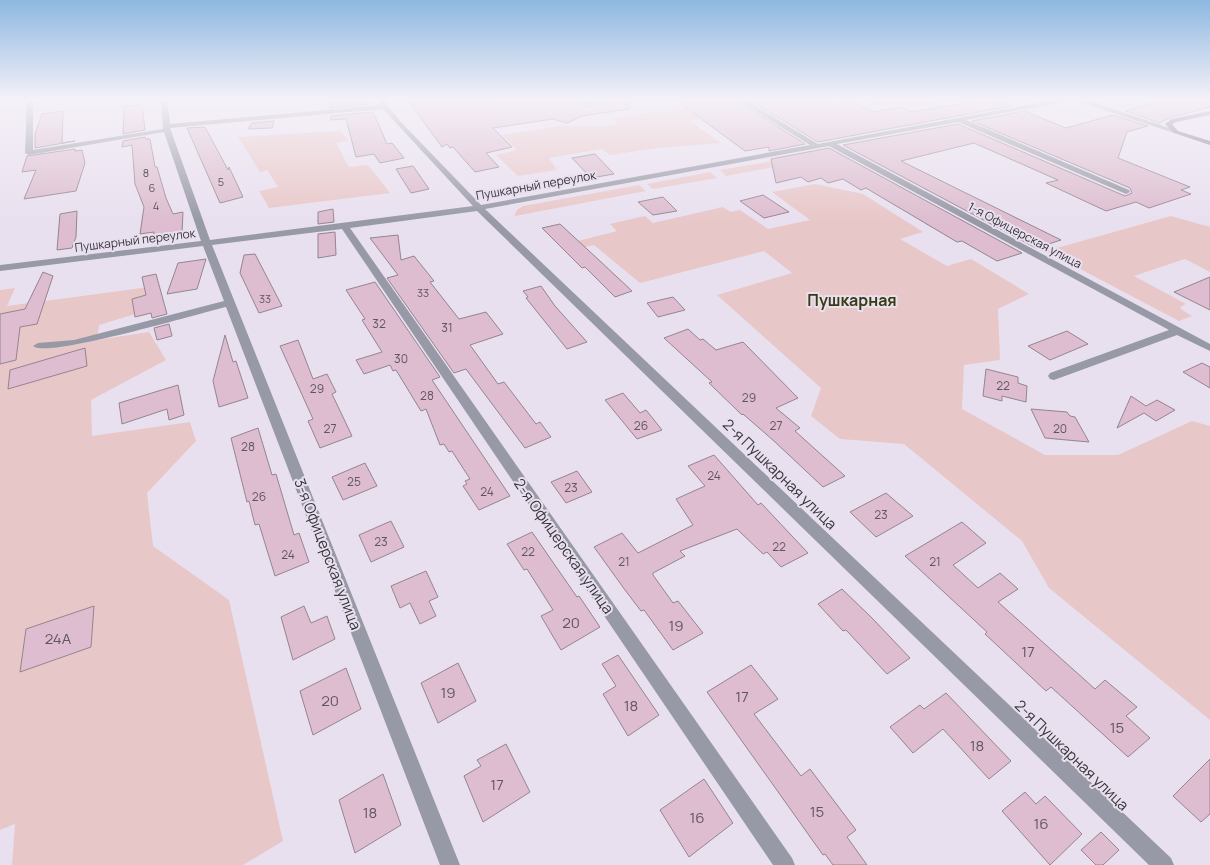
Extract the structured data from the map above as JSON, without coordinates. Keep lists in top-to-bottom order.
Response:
{
  "streets": {
    "street": [
      "Пушкарный переулок",
      "1-я Офицерская улица",
      "2-я Пушкарная улица",
      "2-я Офицерская улица",
      "3-я Офицерская улица"
    ]
  },
  "crossings": [
    ["Пушкарный переулок", "1-я Офицерская улица"],
    ["Пушкарный переулок", "2-я Пушкарная улица"],
    ["Пушкарный переулок", "2-я Офицерская улица"],
    ["Пушкарный переулок", "3-я Офицерская улица"]
  ],
  "districts": ["Пушкарная"],
  "house_numbers": [
    "8",
    "5",
    "6",
    "4",
    "33",
    "33",
    "32",
    "31",
    "30",
    "22",
    "29",
    "28",
    "29",
    "26",
    "27",
    "27",
    "20",
    "28",
    "24",
    "25",
    "23",
    "24",
    "26",
    "23",
    "23",
    "22",
    "22",
    "24",
    "21",
    "21",
    "20",
    "19",
    "24А",
    "17",
    "19",
    "17",
    "20",
    "18",
    "15",
    "18",
    "17",
    "15",
    "18",
    "16",
    "16"
  ]
}
